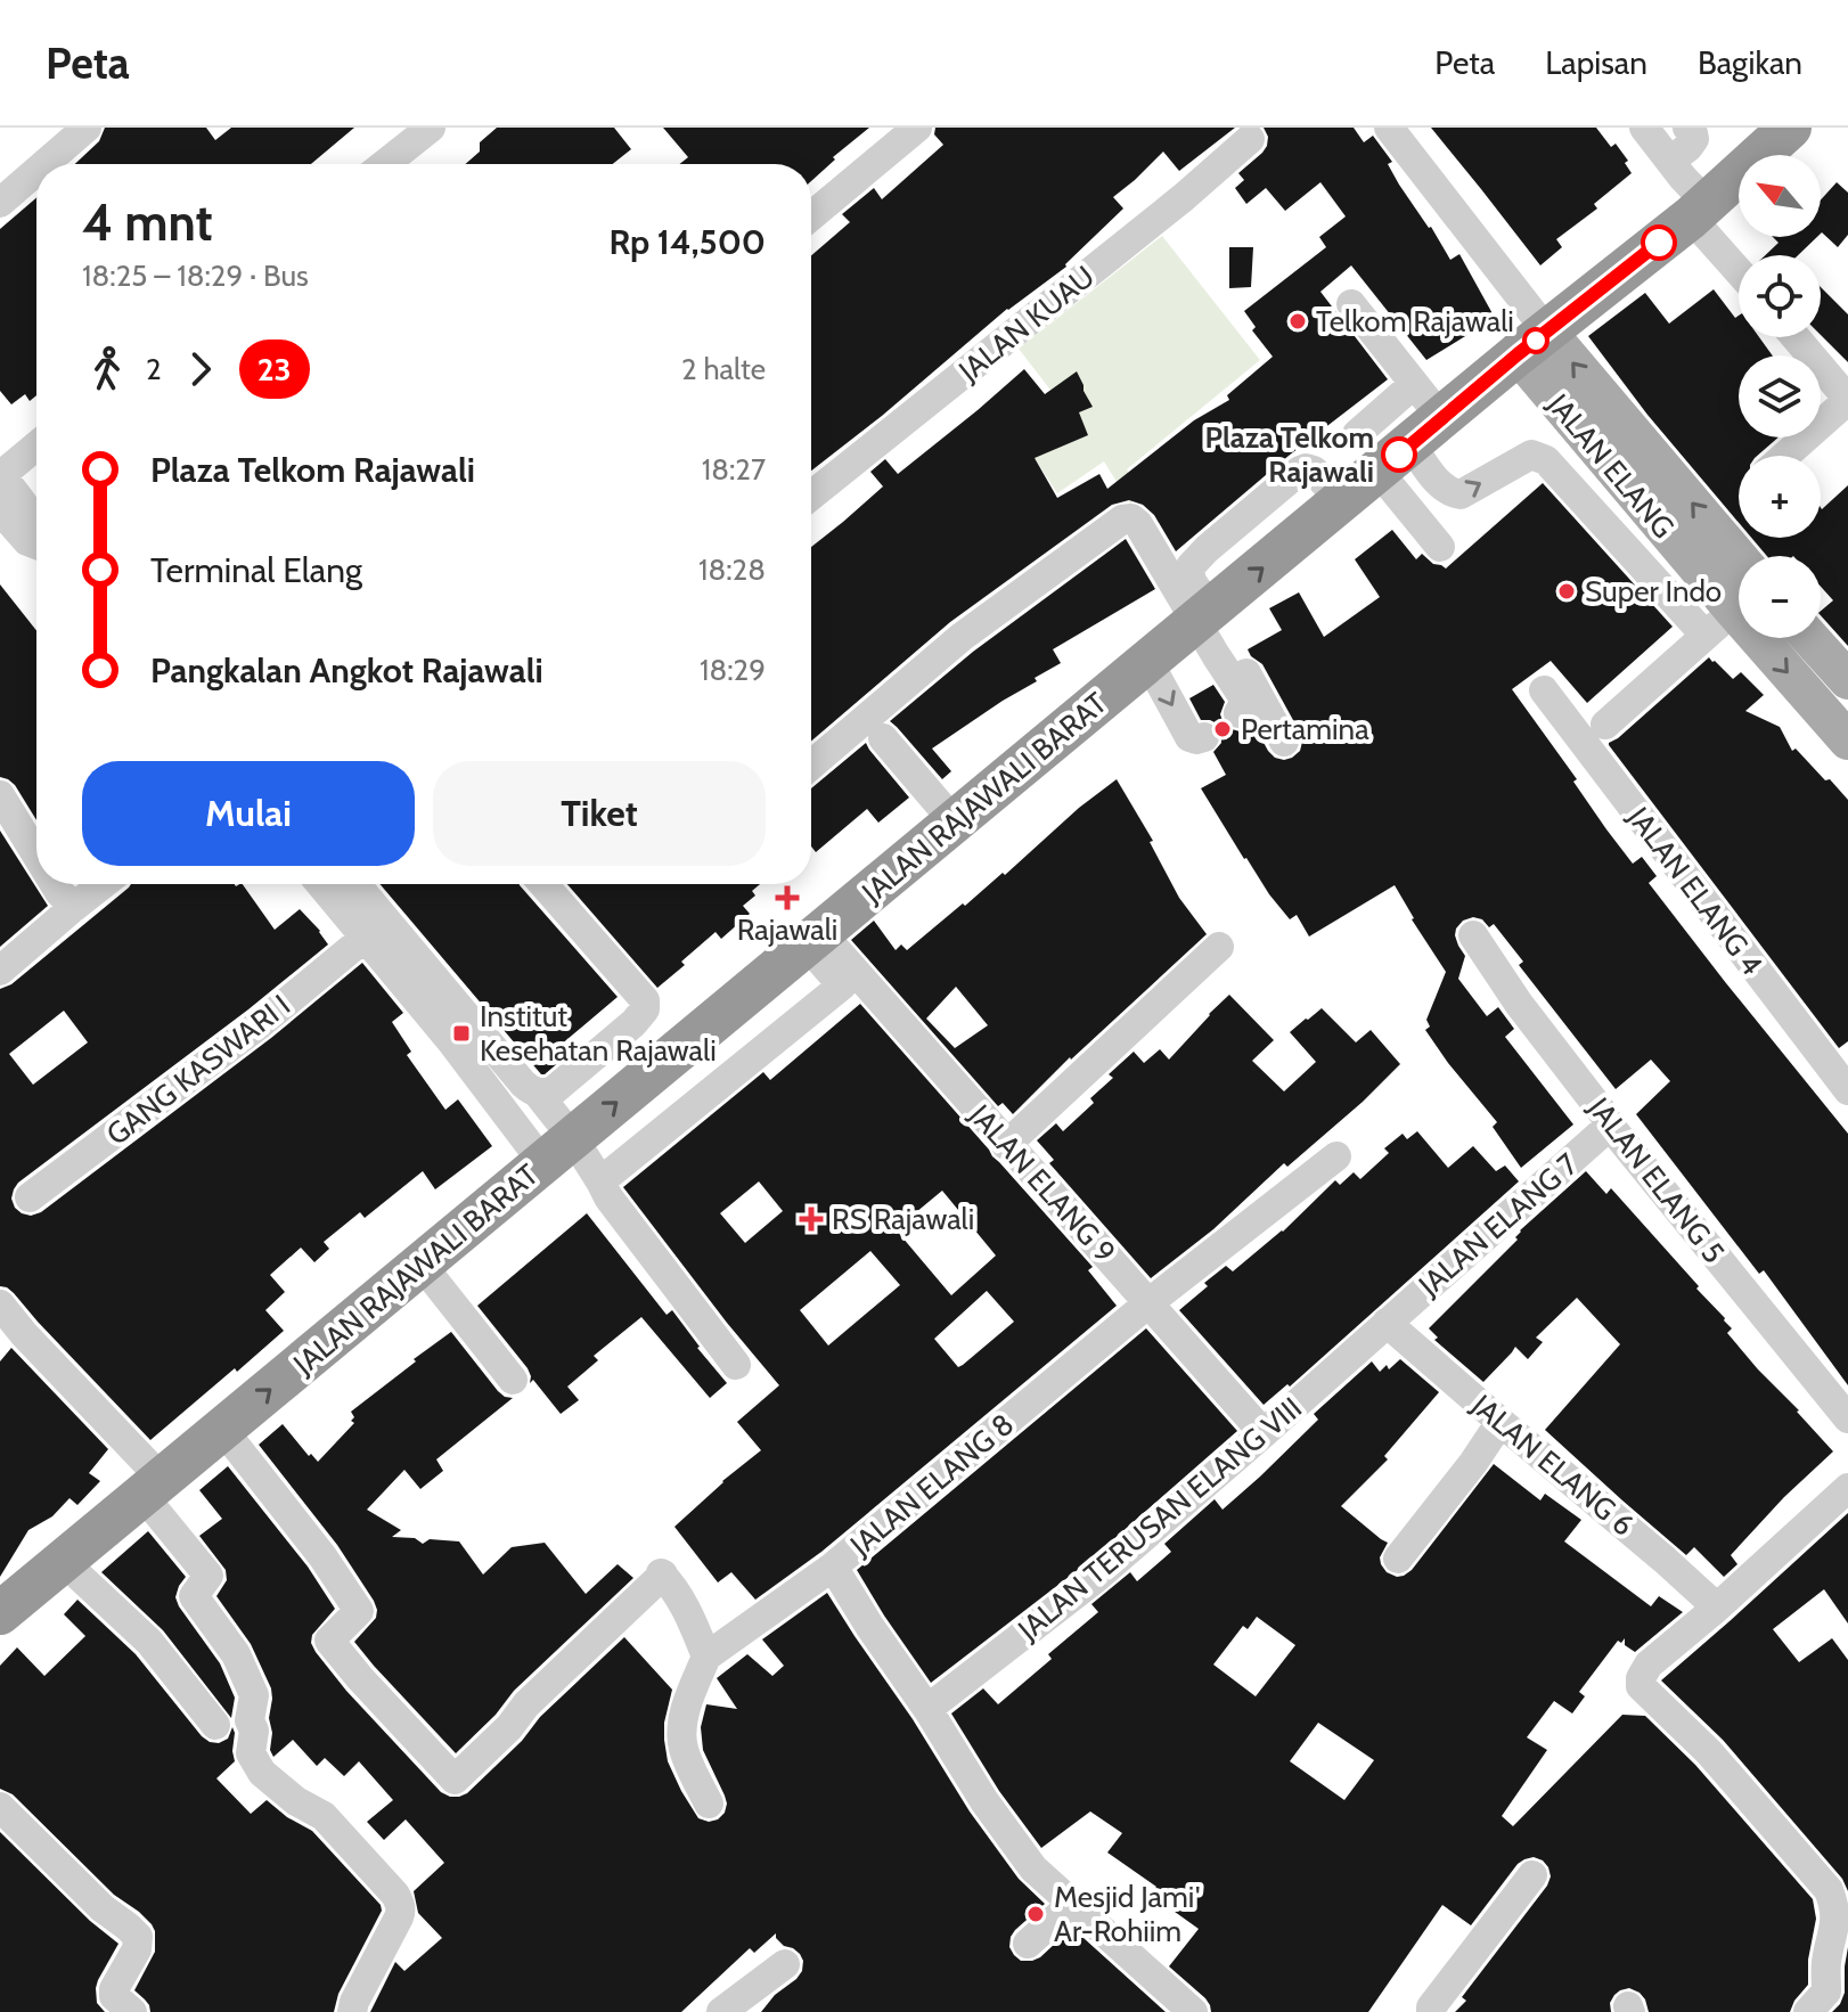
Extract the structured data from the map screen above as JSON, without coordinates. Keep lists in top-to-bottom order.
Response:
{
  "streets": {
    "highway": ["JALAN RAJAWALI BARAT"],
    "main road": ["JALAN ELANG"],
    "street": [
      "JALAN KUAU",
      "JALAN ELANG 4",
      "GANG KASWARI I",
      "JALAN ELANG 5",
      "JALAN ELANG 9",
      "JALAN ELANG 7",
      "JALAN ELANG 6",
      "JALAN ELANG 8",
      "JALAN TERUSAN ELANG VIII"
    ]
  },
  "crossings": [
    ["JALAN ELANG", "JALAN RAJAWALI BARAT"],
    ["JALAN RAJAWALI BARAT", "JALAN ELANG 9"],
    ["JALAN ELANG 5", "JALAN ELANG 7"],
    ["JALAN ELANG 9", "JALAN ELANG 8"],
    ["JALAN ELANG 9", "JALAN TERUSAN ELANG VIII"],
    ["JALAN ELANG 7", "JALAN ELANG 6"],
    ["JALAN ELANG 7", "JALAN TERUSAN ELANG VIII"],
    ["JALAN ELANG 6", "JALAN TERUSAN ELANG VIII"]
  ],
  "places": {
    "other": [
      "Telkom Rajawali",
      "Plaza Telkom Rajawali",
      "Super Indo",
      "Pertamina",
      "Mesjid Jami' Ar-Rohiim"
    ],
    "health": ["Rajawali", "RS Rajawali"],
    "transit": ["Institut Kesehatan Rajawali"]
  },
  "lines": ["bus line 23"],
  "north": "top left",
  "page": {
    "header": "Peta",
    "nav": ["Peta", "Lapisan", "Bagikan"],
    "map_buttons": ["+", "−"],
    "heading": ["4 mnt", "18:25 – 18:29 · Bus", "Rp 14,500"],
    "legs": ["2", "23", "2 halte"],
    "list": [
      {
        "name": "Plaza Telkom Rajawali",
        "value": "18:27"
      },
      {
        "name": "Terminal Elang",
        "value": "18:28"
      },
      {
        "name": "Pangkalan Angkot Rajawali",
        "value": "18:29"
      }
    ],
    "buttons": ["Mulai", "Tiket"]
  }
}
